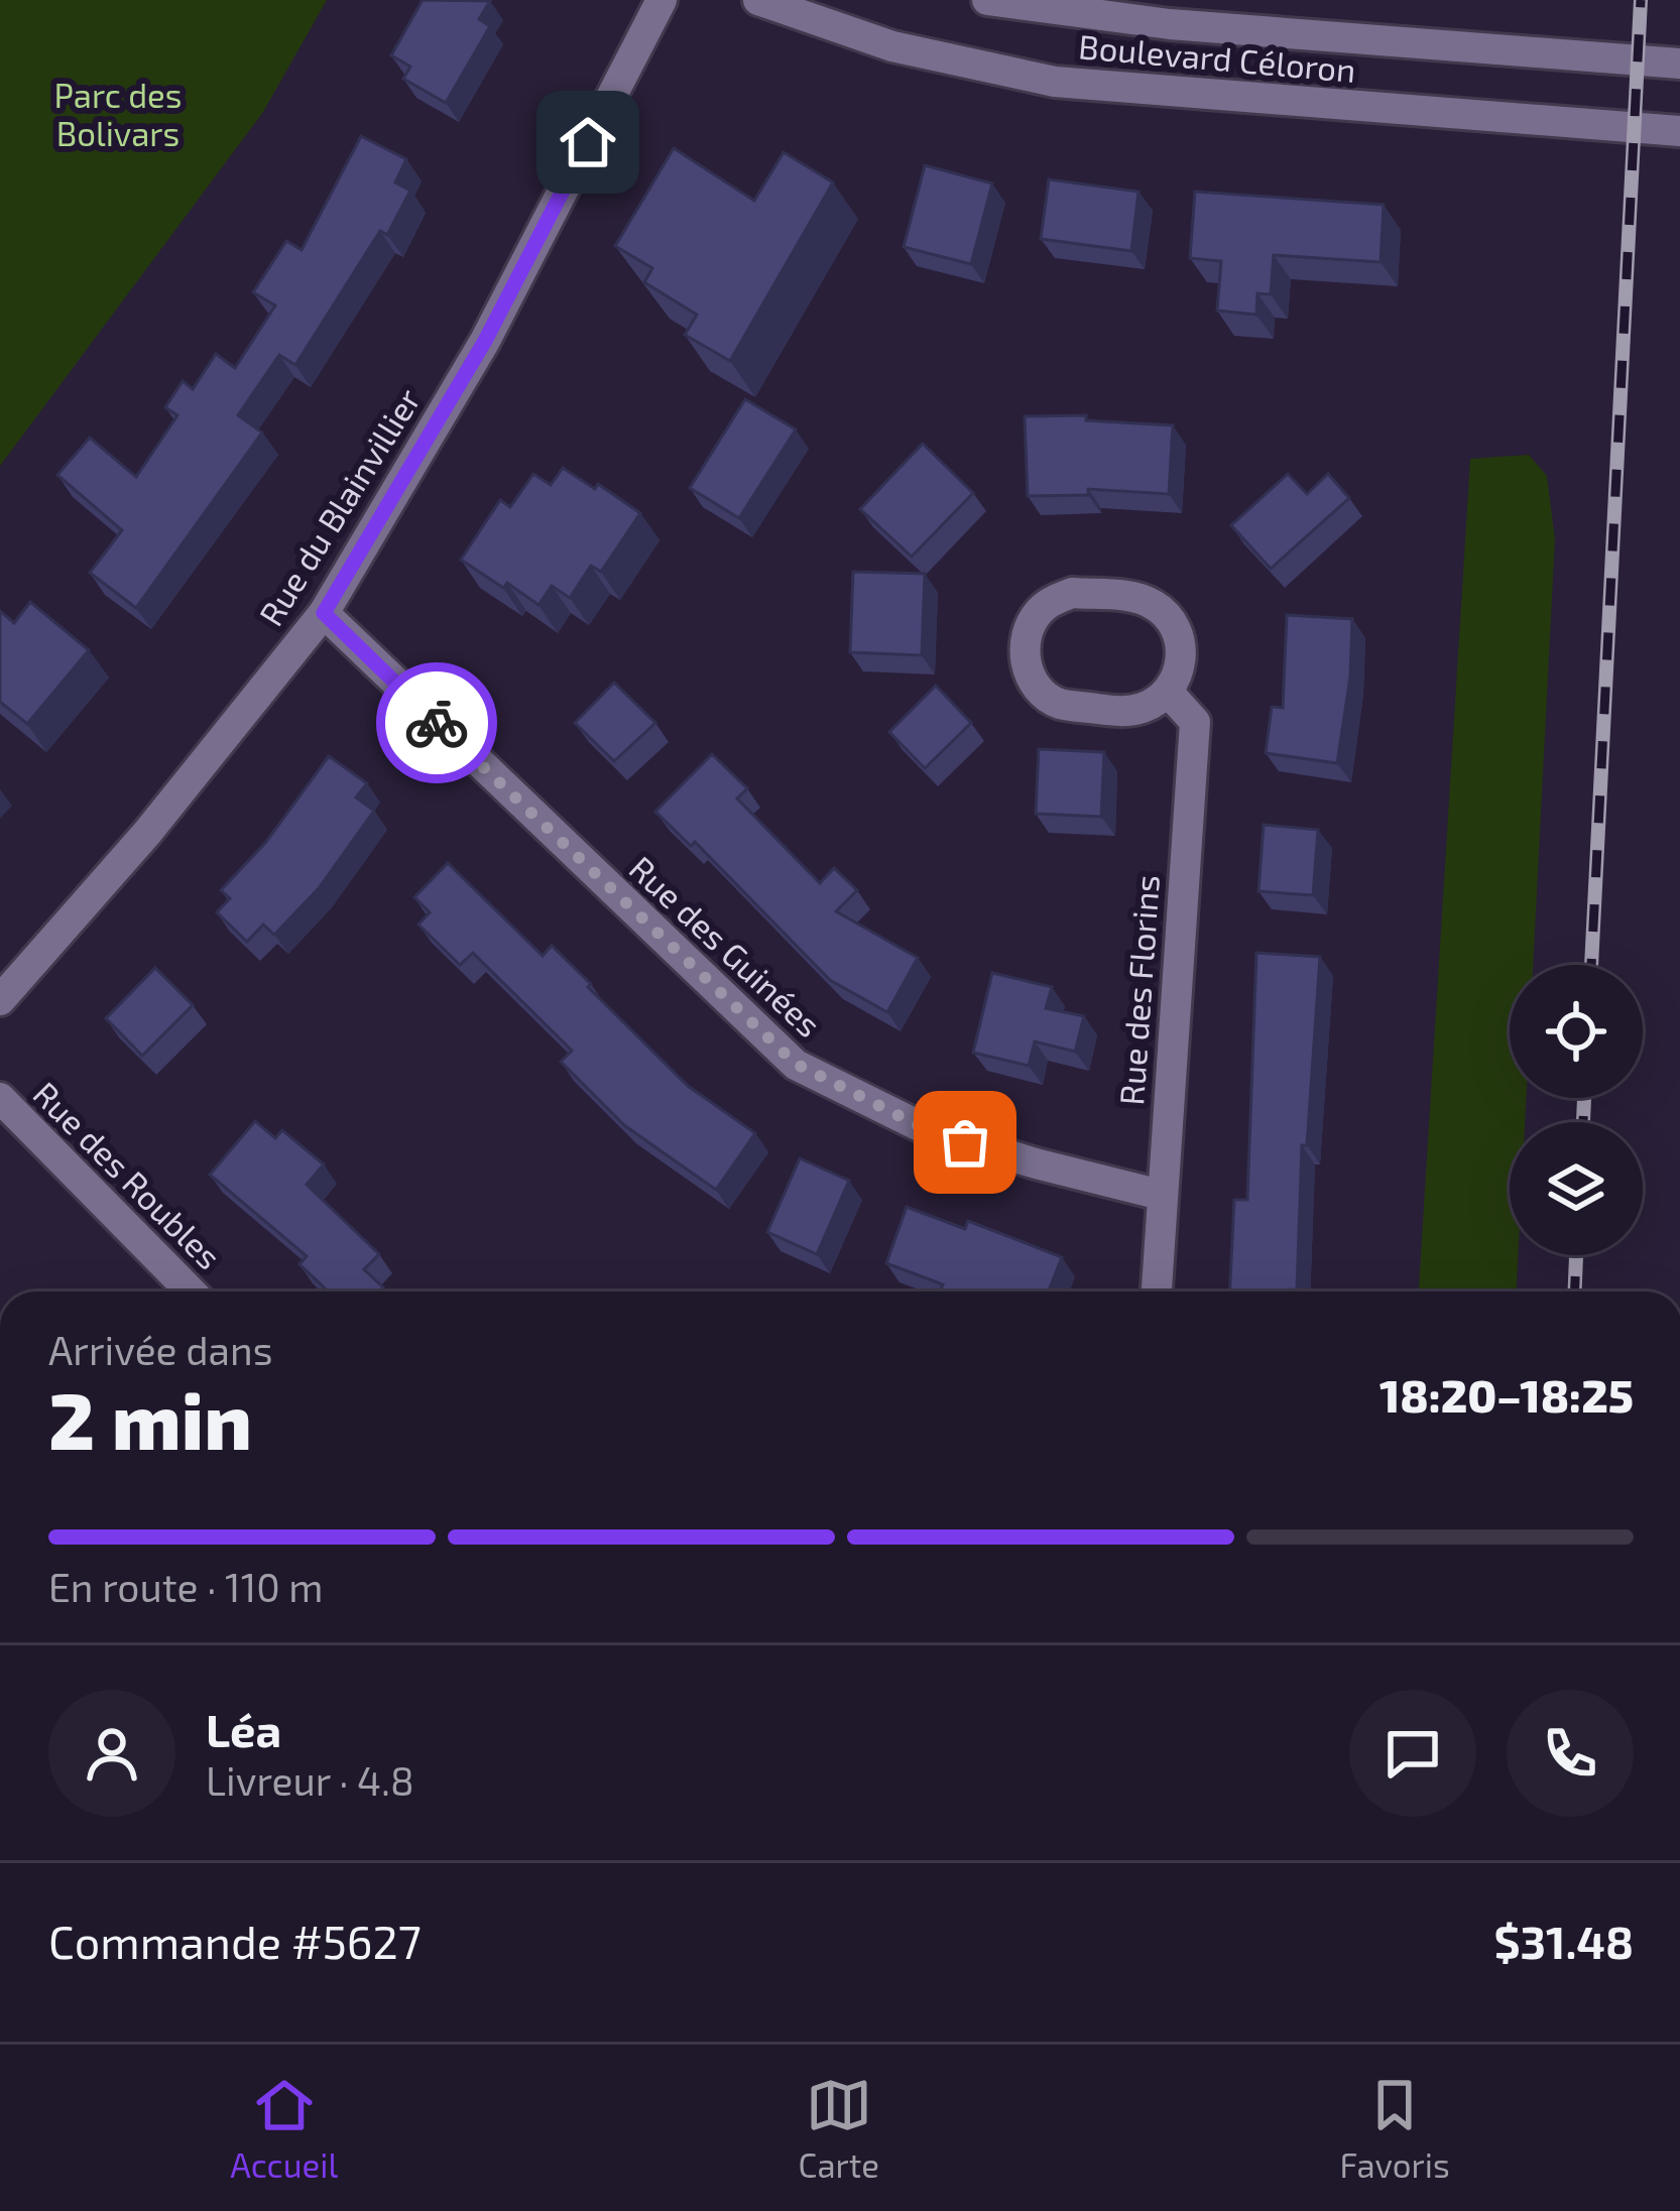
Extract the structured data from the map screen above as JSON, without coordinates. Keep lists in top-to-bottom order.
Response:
{
  "streets": {
    "street": [
      "Boulevard Céloron",
      "Rue du Blainvillier",
      "Rue des Guinées",
      "Rue des Florins",
      "Rue des Roubles"
    ]
  },
  "crossings": [
    ["Rue du Blainvillier", "Rue des Guinées"],
    ["Rue des Guinées", "Rue des Florins"]
  ],
  "parks": ["Parc des Bolivars"],
  "page": {
    "heading": ["2 min", "Arrivée dans", "18:20–18:25"],
    "panel": [
      "Léa",
      "Livreur · 4.8",
      "Commande #5627",
      "$31.48"
    ],
    "bar": "En route · 110 m",
    "tabs": ["Accueil", "Carte", "Favoris"]
  }
}
